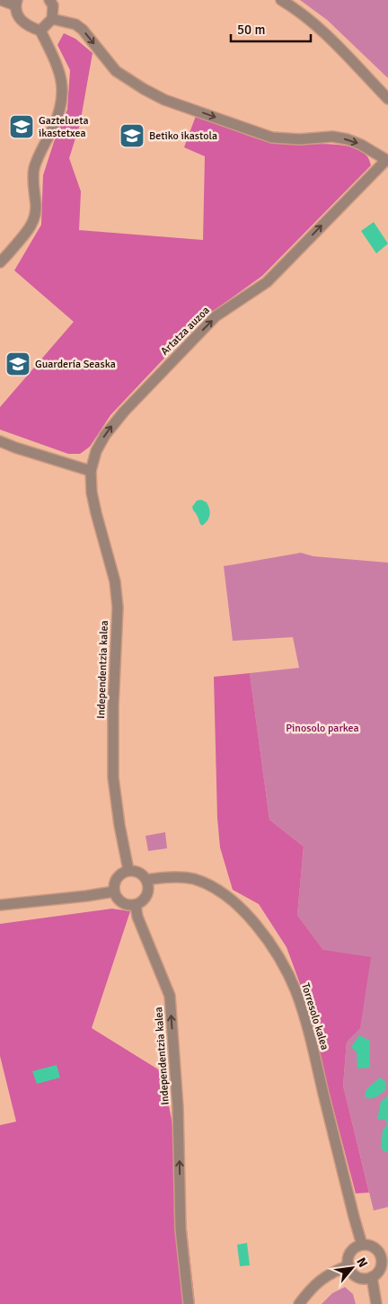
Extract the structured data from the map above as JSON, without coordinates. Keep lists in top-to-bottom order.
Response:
{
  "streets": {
    "street": ["Artatza auzoa", "Independentzia kalea", "Torresolo kalea"]
  },
  "crossings": [
    ["Artatza auzoa", "Independentzia kalea"],
    ["Independentzia kalea", "Torresolo kalea"]
  ],
  "one_way": ["Artatza auzoa", "Independentzia kalea"],
  "parks": ["Pinosolo parkea"],
  "places": {
    "school or university": ["Gaztelueta ikastetxea", "Betiko ikastola", "Guardería Seaska"]
  },
  "scale_bar": "50 m",
  "north": "top right"
}
